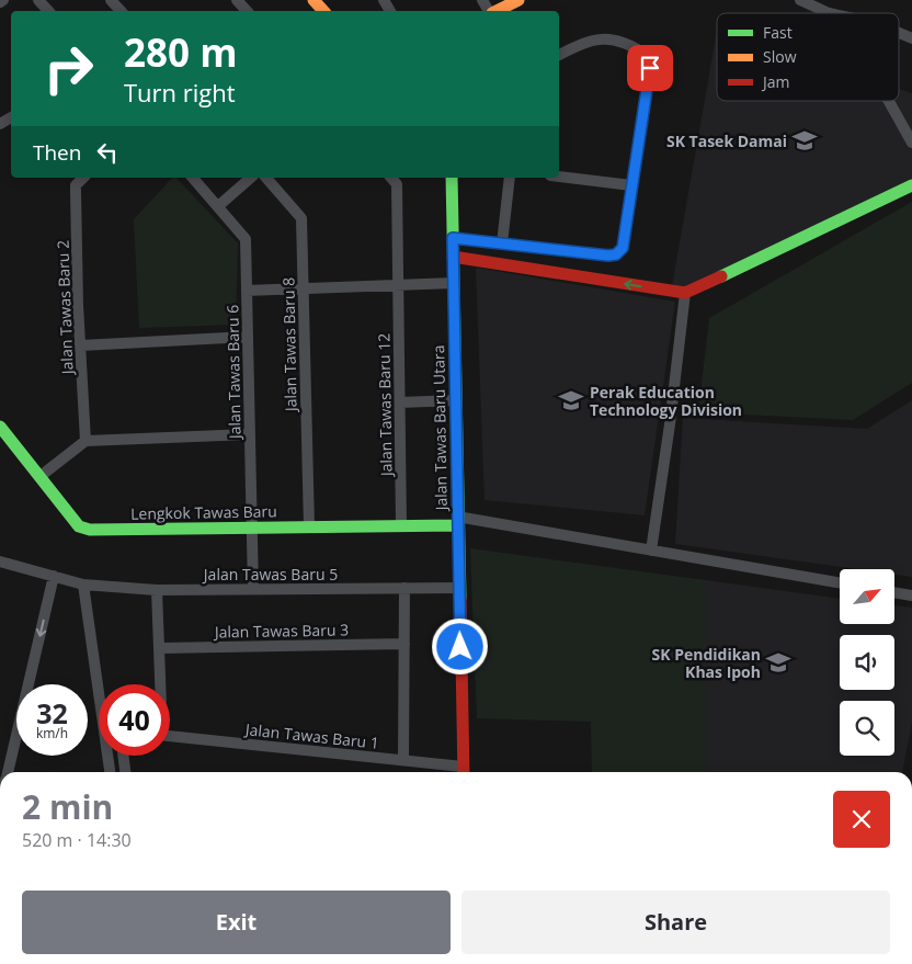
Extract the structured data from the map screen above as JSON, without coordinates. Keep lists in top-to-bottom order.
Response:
{
  "streets": {
    "main road": ["Jalan Tawas Baru Utara", "Lengkok Tawas Baru"],
    "street": [
      "Jalan Tawas Baru 2",
      "Jalan Tawas Baru 8",
      "Jalan Tawas Baru 6",
      "Jalan Tawas Baru 12",
      "Jalan Tawas Baru 5",
      "Jalan Tawas Baru 3",
      "Jalan Tawas Baru 1"
    ]
  },
  "crossings": [
    ["Jalan Tawas Baru 8", "Lengkok Tawas Baru"],
    ["Jalan Tawas Baru 6", "Lengkok Tawas Baru"],
    ["Jalan Tawas Baru 6", "Jalan Tawas Baru 5"],
    ["Jalan Tawas Baru 12", "Lengkok Tawas Baru"],
    ["Jalan Tawas Baru Utara", "Lengkok Tawas Baru"],
    ["Jalan Tawas Baru Utara", "Jalan Tawas Baru 5"],
    ["Jalan Tawas Baru Utara", "Jalan Tawas Baru 1"]
  ],
  "places": {
    "school or university": ["SK Tasek Damai", "Perak Education Technology Division", "SK Pendidikan Khas Ipoh"]
  },
  "legend": ["Fast", "Slow", "Jam"],
  "north": "top right",
  "page": {
    "turn": ["280 m", "Turn right"],
    "then": "Then",
    "speed": "32 km/h",
    "limit": "40",
    "heading": ["2 min", "520 m · 14:30"],
    "buttons": ["Exit", "Share"]
  }
}
